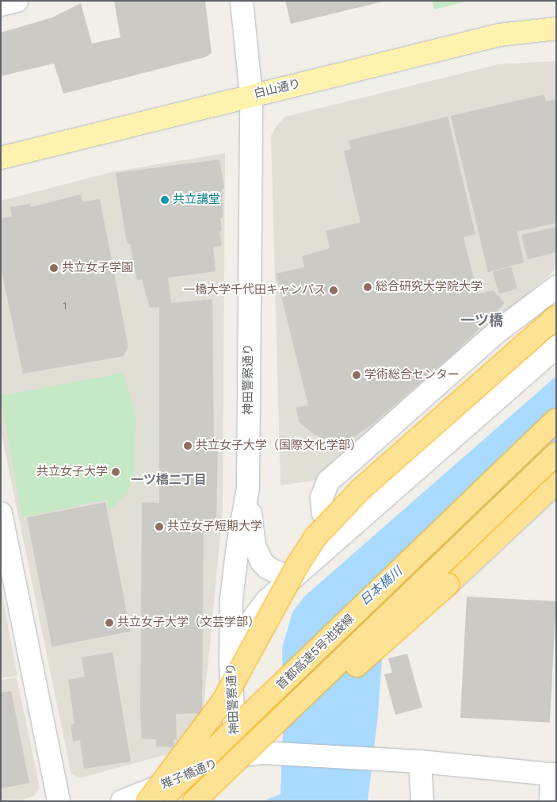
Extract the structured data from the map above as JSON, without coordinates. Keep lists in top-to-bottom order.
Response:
{
  "streets": {
    "highway": ["首都高速5号池袋線"],
    "main road": ["白山通り"],
    "street": ["神田警察通り", "雉子橋通り"]
  },
  "crossings": [
    ["白山通り", "神田警察通り"],
    ["神田警察通り", "雉子橋通り"]
  ],
  "districts": ["一ツ橋", "一ツ橋二丁目"],
  "water": ["日本橋川"],
  "places": [
    "共立講堂",
    "共立女子学園",
    "総合研究大学院大学",
    "一橋大学千代田キャンパス",
    "学術総合センター",
    "共立女子大学（国際文化学部）",
    "共立女子大学",
    "共立女子短期大学",
    "共立女子大学（文芸学部）"
  ],
  "house_numbers": ["1"]
}
